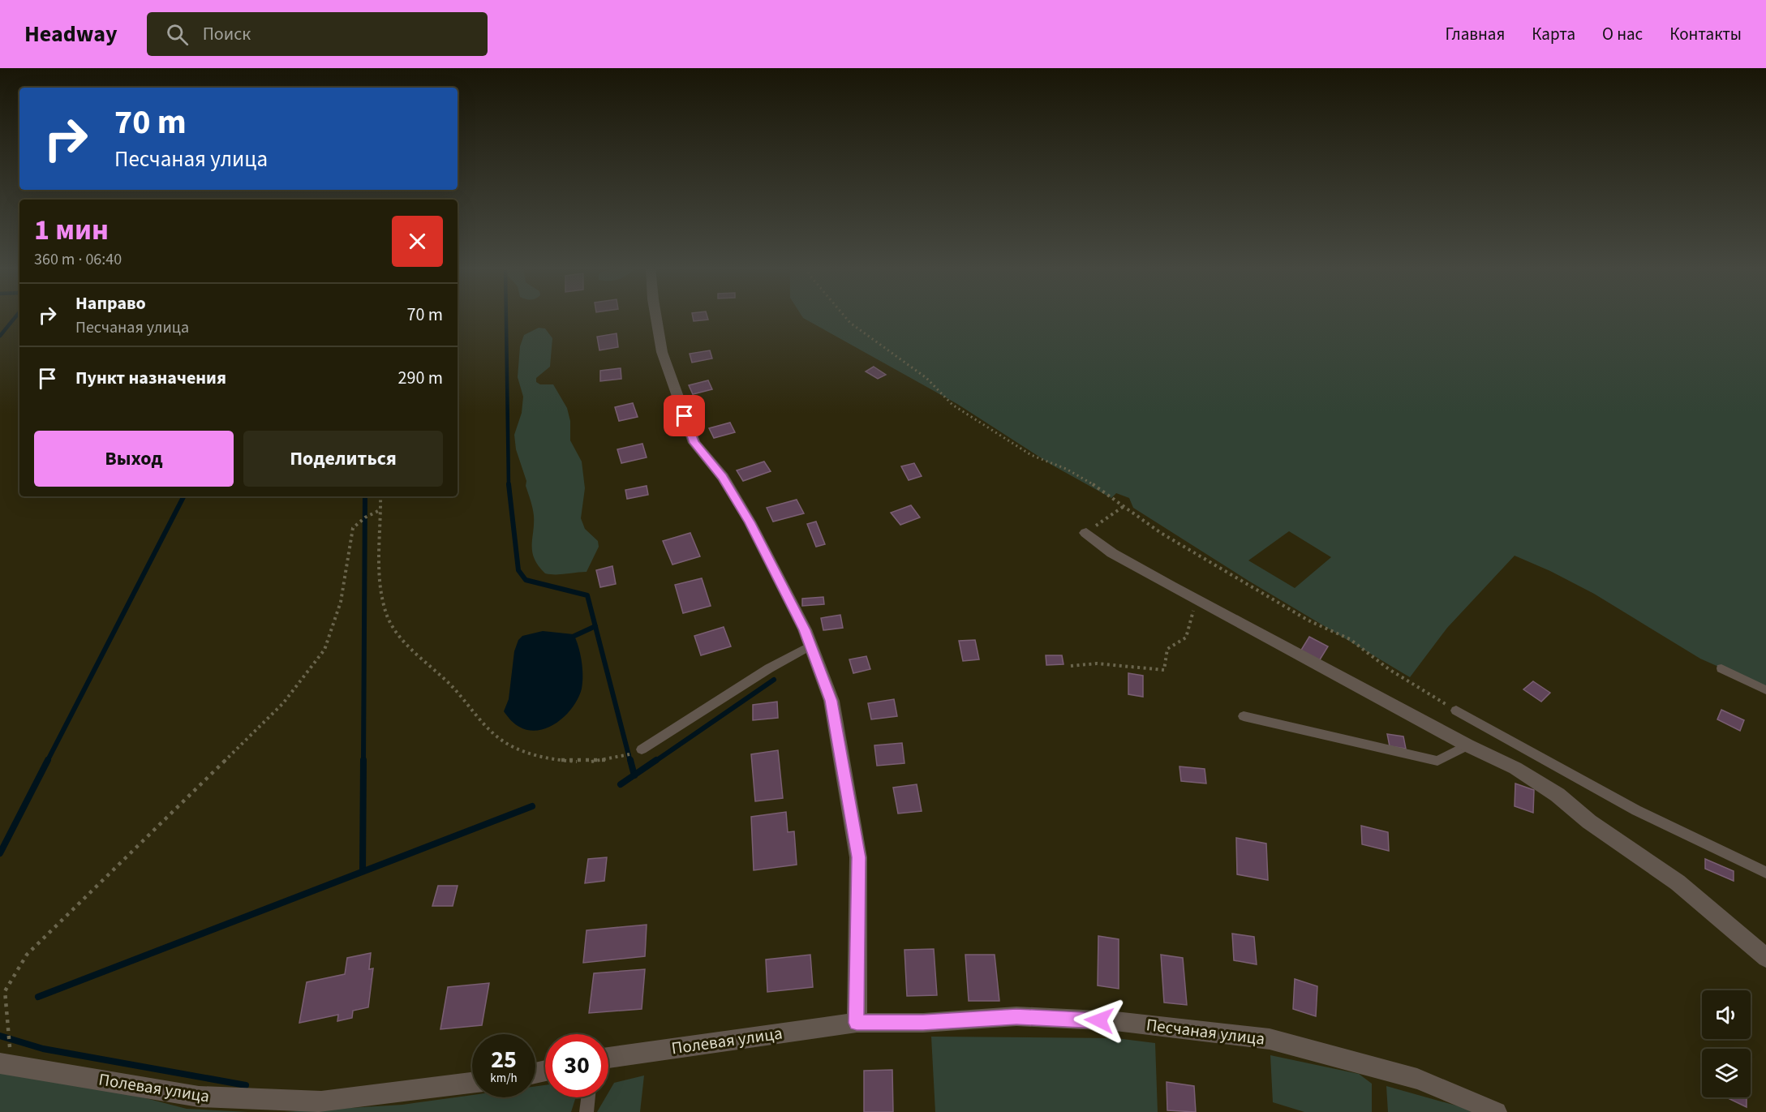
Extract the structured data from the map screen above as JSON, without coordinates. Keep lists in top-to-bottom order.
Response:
{
  "streets": {
    "street": ["Песчаная улица", "Полевая улица"]
  },
  "crossings": [
    ["Песчаная улица", "Полевая улица"]
  ],
  "page": {
    "header": "Headway",
    "search": "Поиск",
    "nav": [
      "Главная",
      "Карта",
      "О нас",
      "Контакты"
    ],
    "turn": ["70 m", "Песчаная улица"],
    "heading": ["1 мин", "360 m · 06:40"],
    "list": [
      {
        "name": "Направо",
        "note": "Песчаная улица",
        "value": "70 m"
      },
      {
        "name": "Пункт назначения",
        "value": "290 m"
      }
    ],
    "buttons": ["Выход", "Поделиться"],
    "speed": "25 km/h",
    "limit": "30"
  }
}
